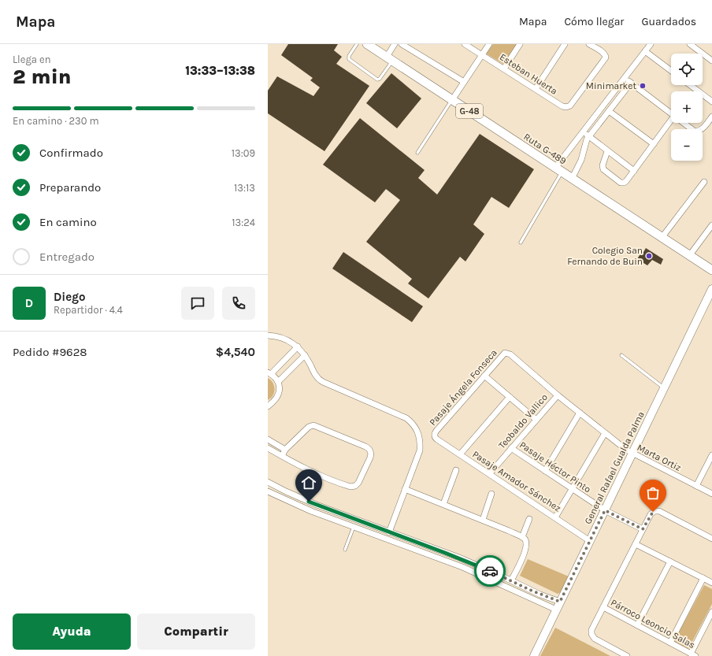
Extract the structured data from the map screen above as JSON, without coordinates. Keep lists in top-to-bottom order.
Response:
{
  "streets": {
    "main road": ["G-48", "Ruta G-489", "General Rafael Gualda Palma"],
    "street": [
      "Esteban Huerta",
      "Pasaje Ángela Fonseca",
      "Teobaldo Vallico",
      "Marta Ortiz",
      "Pasaje Héctor Pinto",
      "Pasaje Amador Sánchez",
      "Párroco Leoncio Salas"
    ]
  },
  "crossings": [
    ["Pasaje Ángela Fonseca", "Marta Ortiz"],
    ["Pasaje Ángela Fonseca", "Pasaje Amador Sánchez"],
    ["Teobaldo Vallico", "Marta Ortiz"],
    ["Teobaldo Vallico", "Pasaje Héctor Pinto"],
    ["Teobaldo Vallico", "Pasaje Amador Sánchez"],
    ["Marta Ortiz", "General Rafael Gualda Palma"],
    ["Pasaje Héctor Pinto", "General Rafael Gualda Palma"],
    ["General Rafael Gualda Palma", "Pasaje Amador Sánchez"]
  ],
  "places": ["Minimarket", "Colegio San Fernando de Buin"],
  "page": {
    "header": "Mapa",
    "nav": ["Mapa", "Cómo llegar", "Guardados"],
    "heading": ["2 min", "Llega en", "13:33–13:38"],
    "panel": [
      "Diego",
      "Repartidor · 4.4",
      "Pedido #9628",
      "$4,540"
    ],
    "map_buttons": ["+", "−"],
    "bar": "En camino · 230 m",
    "list": [
      ["Confirmado", "13:09"],
      ["Preparando", "13:13"],
      ["En camino", "13:24"],
      "Entregado"
    ],
    "round": "D",
    "buttons": ["Ayuda", "Compartir"]
  }
}
